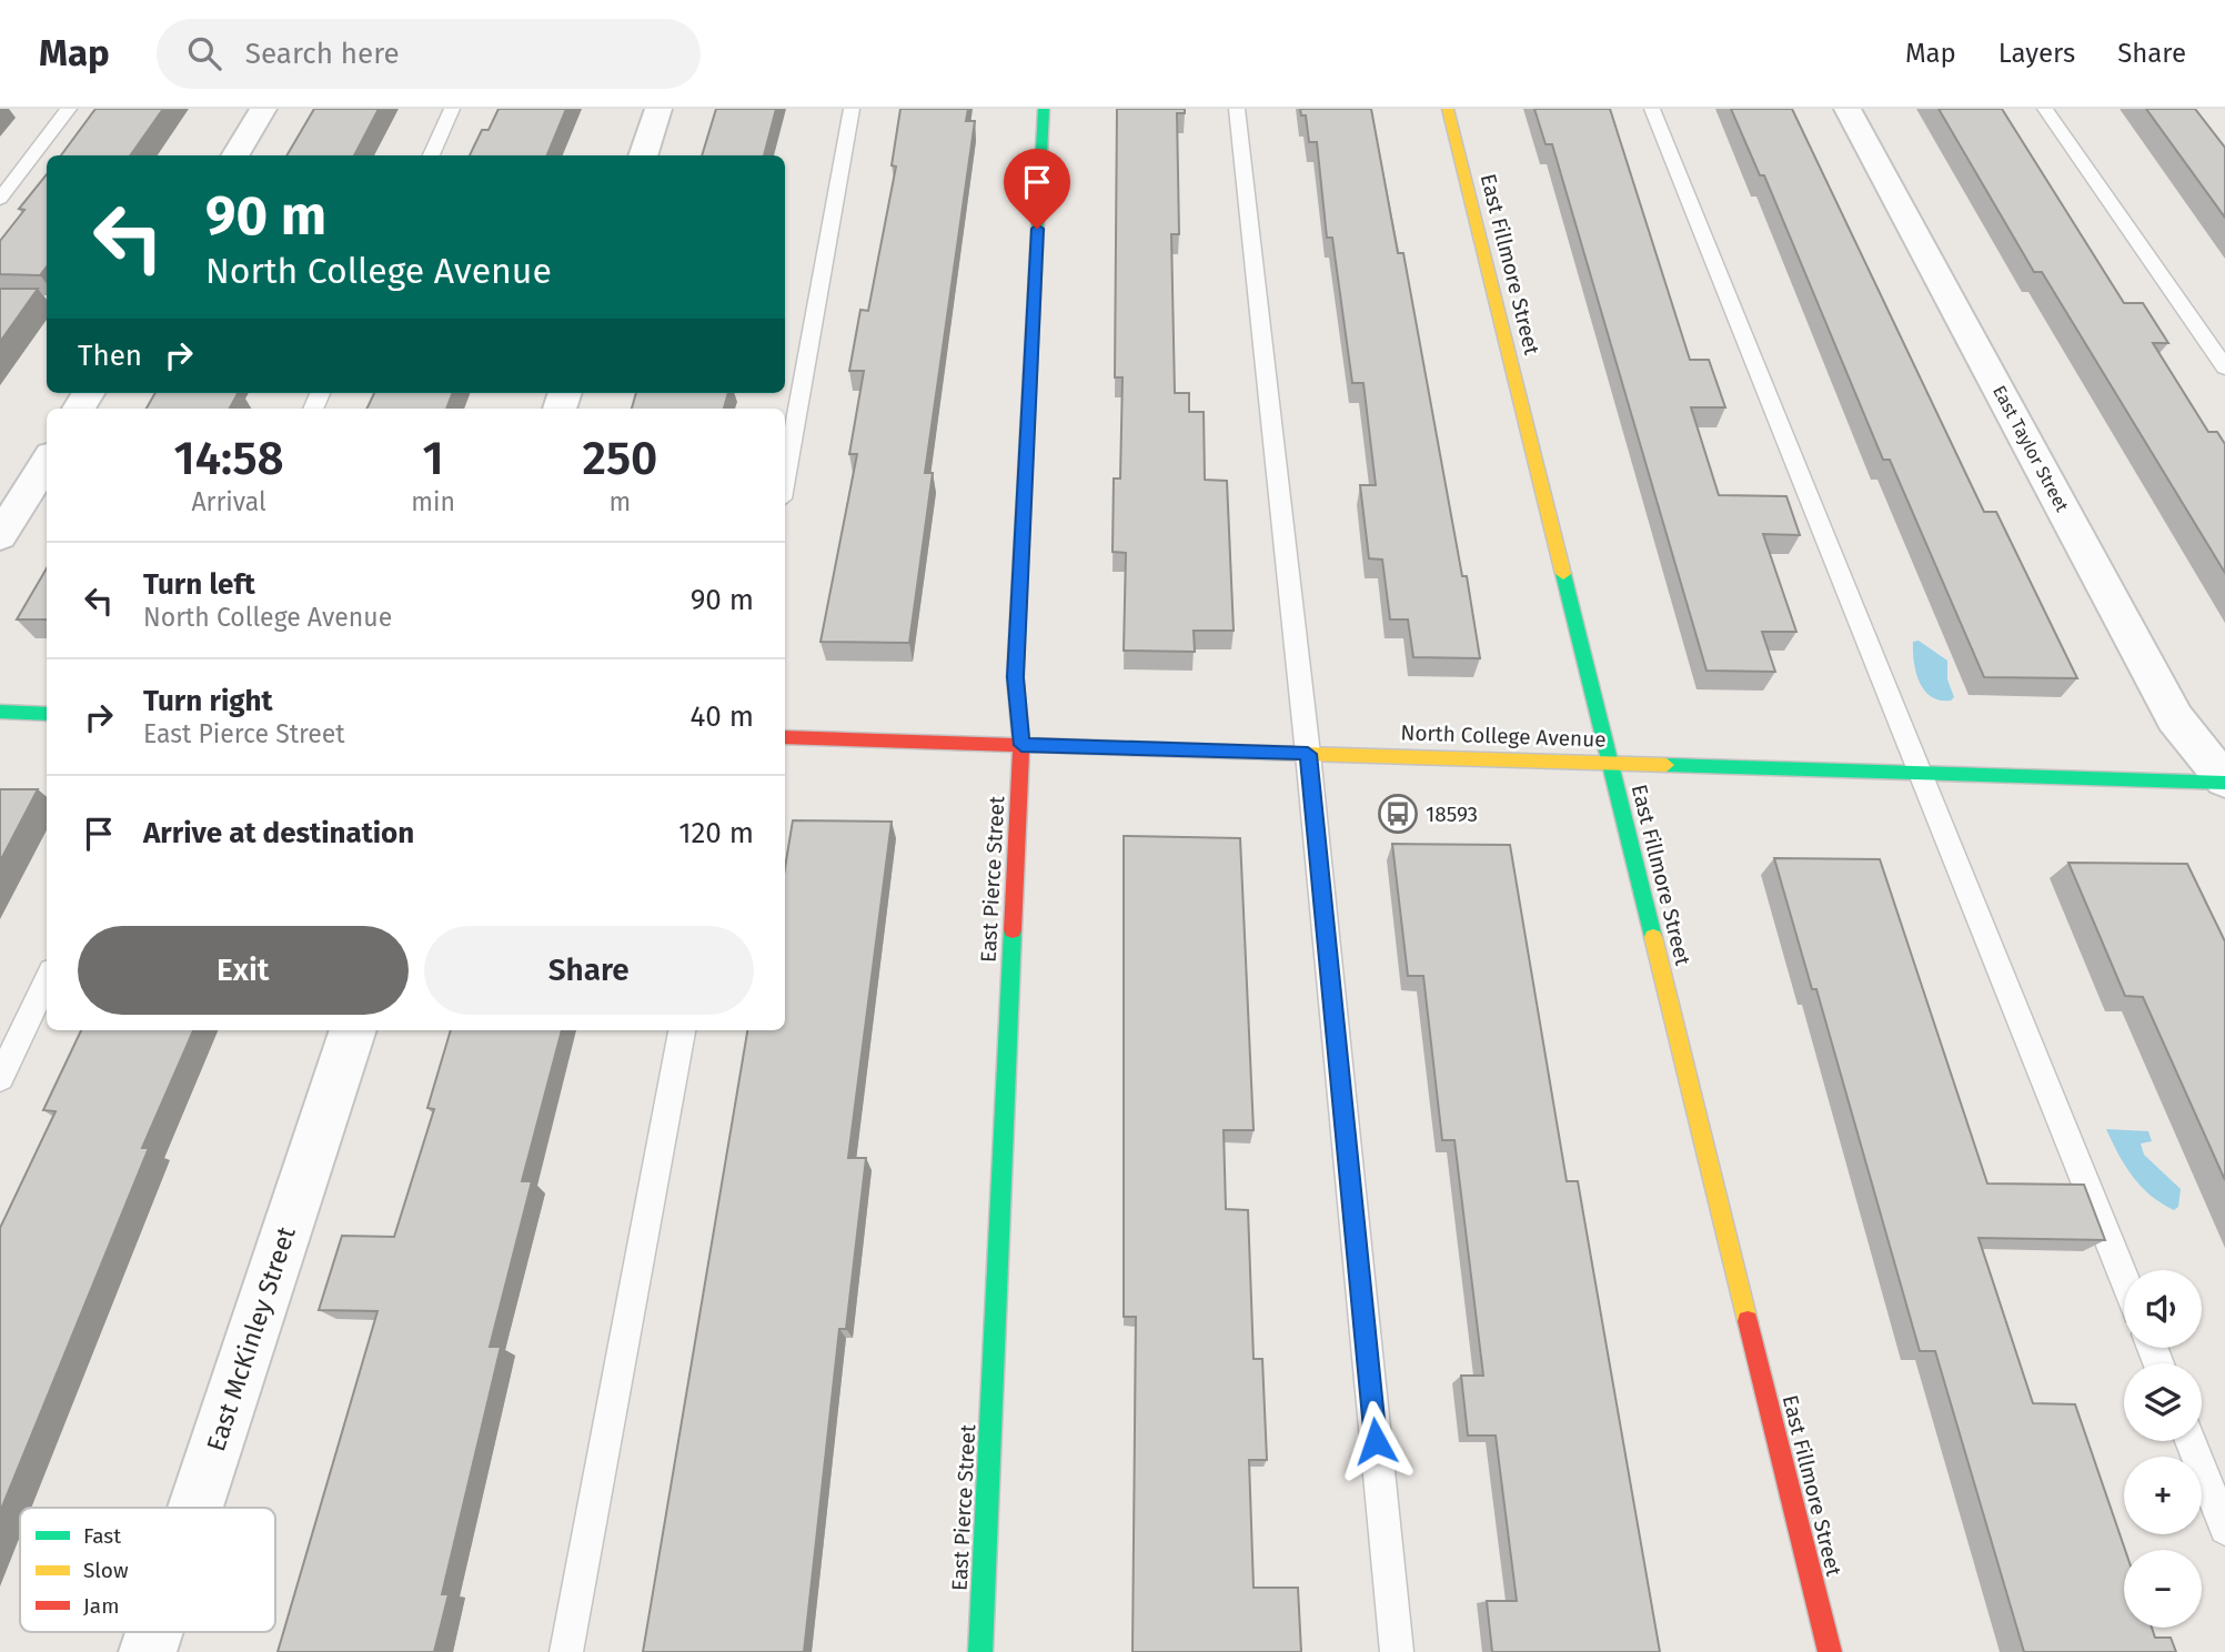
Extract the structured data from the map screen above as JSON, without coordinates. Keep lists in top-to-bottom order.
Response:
{
  "streets": {
    "street": [
      "East Fillmore Street",
      "East Taylor Street",
      "North College Avenue",
      "East Pierce Street",
      "East McKinley Street"
    ]
  },
  "crossings": [
    ["East Fillmore Street", "North College Avenue"],
    ["East Taylor Street", "North College Avenue"],
    ["North College Avenue", "East Pierce Street"]
  ],
  "places": {
    "bus stop": ["18593"]
  },
  "legend": ["Fast", "Slow", "Jam"],
  "page": {
    "header": "Map",
    "search": "Search here",
    "nav": ["Map", "Layers", "Share"],
    "turn": ["90 m", "North College Avenue"],
    "then": "Then",
    "eta": [
      "14:58",
      "Arrival",
      "1",
      "min",
      "250",
      "m"
    ],
    "list": [
      {
        "name": "Turn left",
        "note": "North College Avenue",
        "value": "90 m"
      },
      {
        "name": "Turn right",
        "note": "East Pierce Street",
        "value": "40 m"
      },
      {
        "name": "Arrive at destination",
        "value": "120 m"
      }
    ],
    "buttons": ["Exit", "Share"],
    "map_buttons": ["+", "−"]
  }
}
